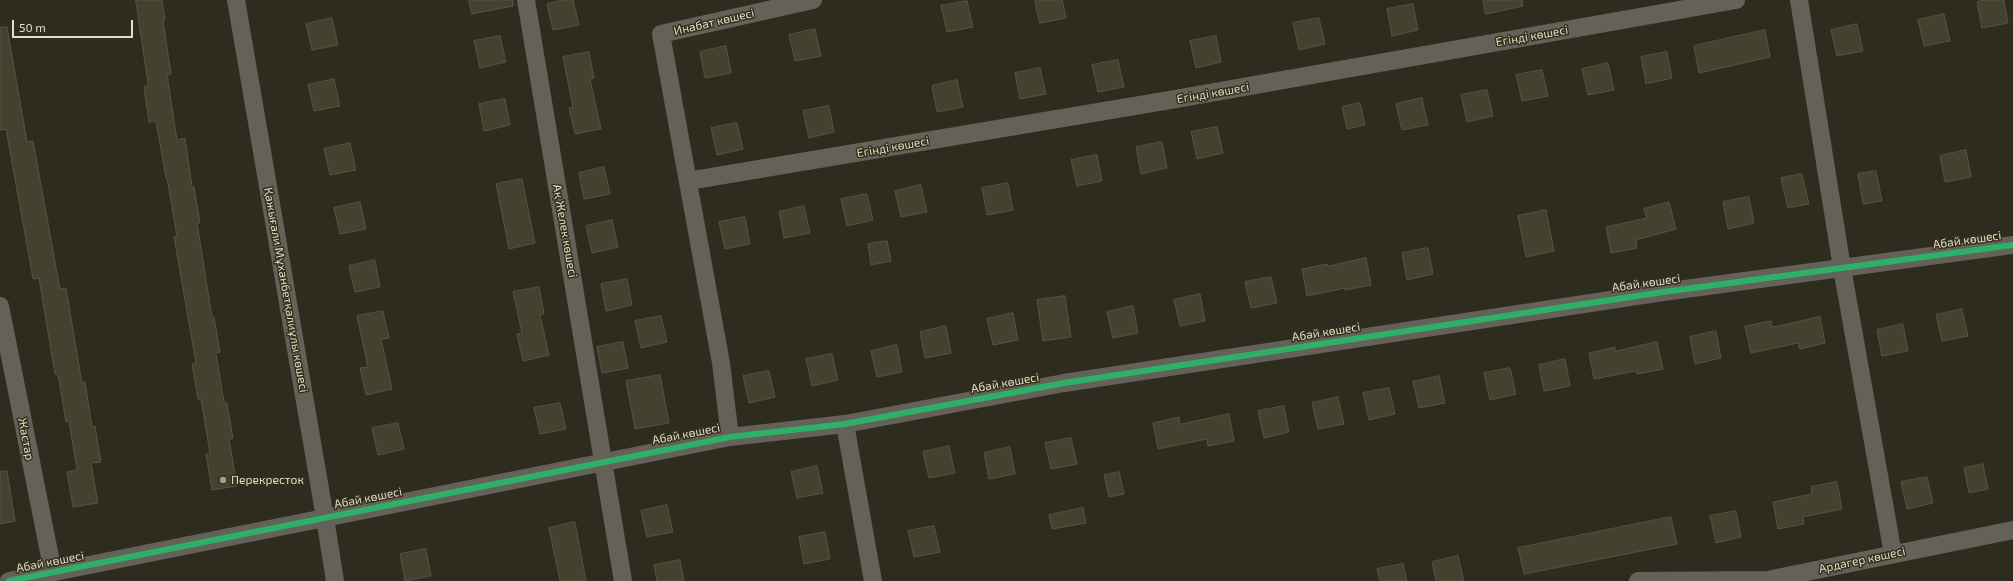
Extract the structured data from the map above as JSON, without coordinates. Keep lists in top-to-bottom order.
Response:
{
  "streets": {
    "street": [
      "Инабат көшесі",
      "Егінді көшесі",
      "Ақ Желек көшесі",
      "Абай көшесі",
      "Қажығали Мұханбетқалиұлы көшесі",
      "Жастар",
      "Ардагер көшесі"
    ]
  },
  "crossings": [
    ["Инабат көшесі", "Егінді көшесі"],
    ["Ақ Желек көшесі", "Абай көшесі"],
    ["Абай көшесі", "Қажығали Мұханбетқалиұлы көшесі"],
    ["Абай көшесі", "Жастар"]
  ],
  "places": ["Перекресток"],
  "scale_bar": "50 m"
}
